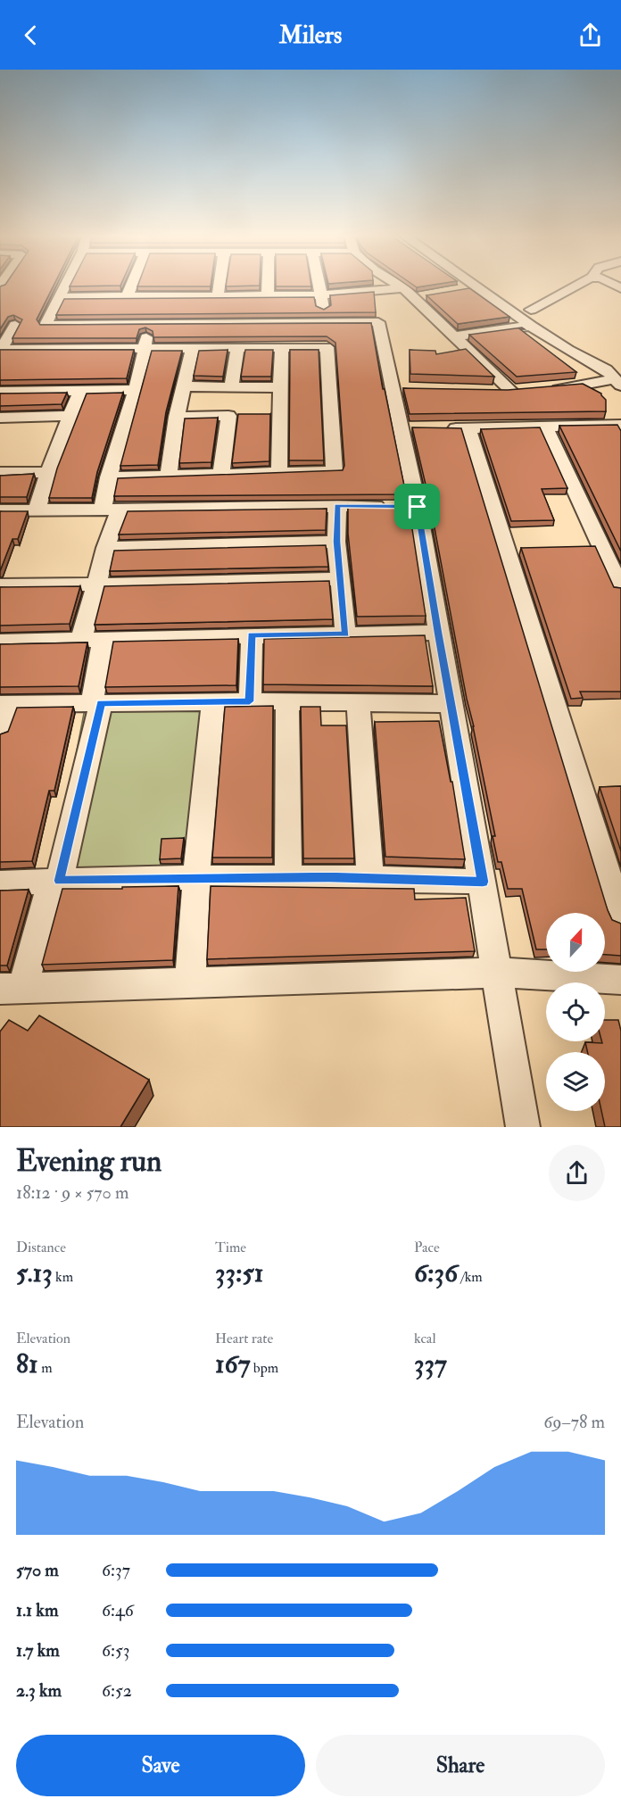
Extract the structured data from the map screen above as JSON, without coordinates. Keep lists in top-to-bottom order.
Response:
{
  "north": "top",
  "page": {
    "header": "Milers",
    "heading": ["Evening run", "18:12 · 9 × 570 m"],
    "stats": [
      ["Distance", "5.13 km"],
      ["Time", "33:51"],
      ["Pace", "6:36 /km"],
      ["Elevation", "81 m"],
      ["Heart rate", "167 bpm"],
      ["kcal", "337"]
    ],
    "chart": ["Elevation", "69–78 m"],
    "list": [
      {
        "name": "570 m",
        "note": "6:37"
      },
      {
        "name": "1.1 km",
        "note": "6:46"
      },
      {
        "name": "1.7 km",
        "note": "6:53"
      },
      {
        "name": "2.3 km",
        "note": "6:52"
      }
    ],
    "buttons": ["Save", "Share"]
  }
}
